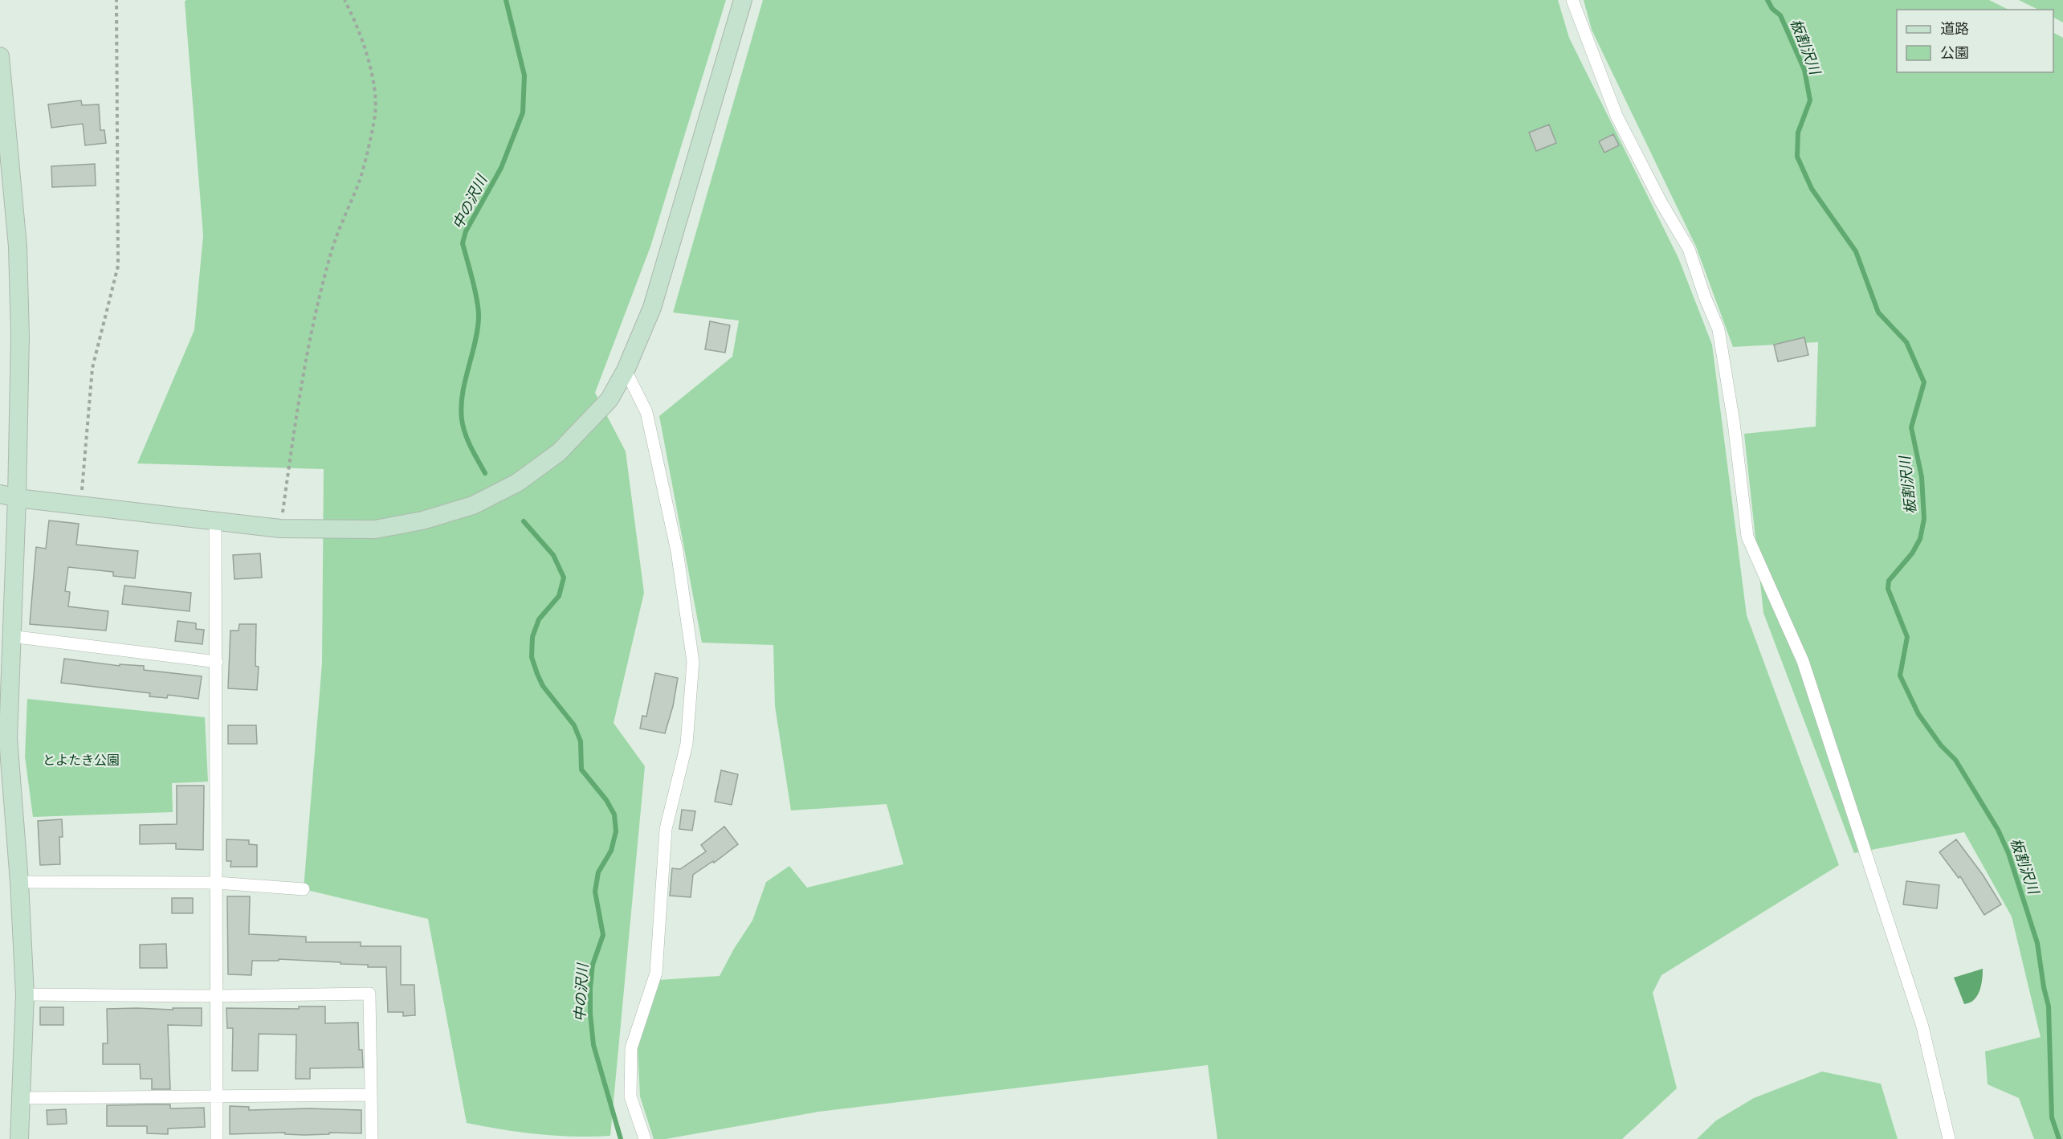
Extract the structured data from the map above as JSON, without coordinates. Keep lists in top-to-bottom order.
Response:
{
  "water": ["板割沢川", "中の沢川"],
  "parks": ["とよたき公園"],
  "legend": ["道路", "公園"]
}
